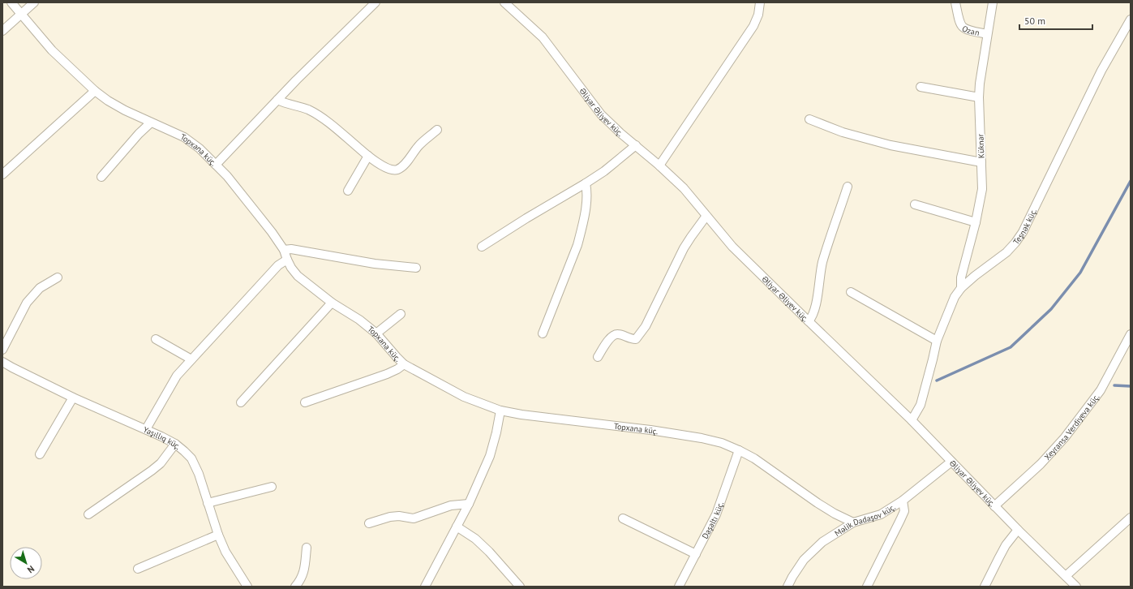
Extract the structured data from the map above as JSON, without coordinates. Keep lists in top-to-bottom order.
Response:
{
  "streets": {
    "street": [
      "Ozan",
      "Əliyar Əliyev küç.",
      "Küknar",
      "Topxana küç.",
      "Teşnək küç.",
      "Xeyransa Verdiyeva küç.",
      "Yaşıllıq küç.",
      "Daşaltı küç.",
      "Məlik Dadaşov küç."
    ]
  },
  "crossings": [
    ["Ozan", "Küknar"],
    ["Əliyar Əliyev küç.", "Teşnək küç."],
    ["Əliyar Əliyev küç.", "Xeyransa Verdiyeva küç."],
    ["Əliyar Əliyev küç.", "Məlik Dadaşov küç."],
    ["Küknar", "Teşnək küç."],
    ["Topxana küç.", "Daşaltı küç."],
    ["Topxana küç.", "Məlik Dadaşov küç."]
  ],
  "scale_bar": "50 m",
  "north": "bottom right"
}
